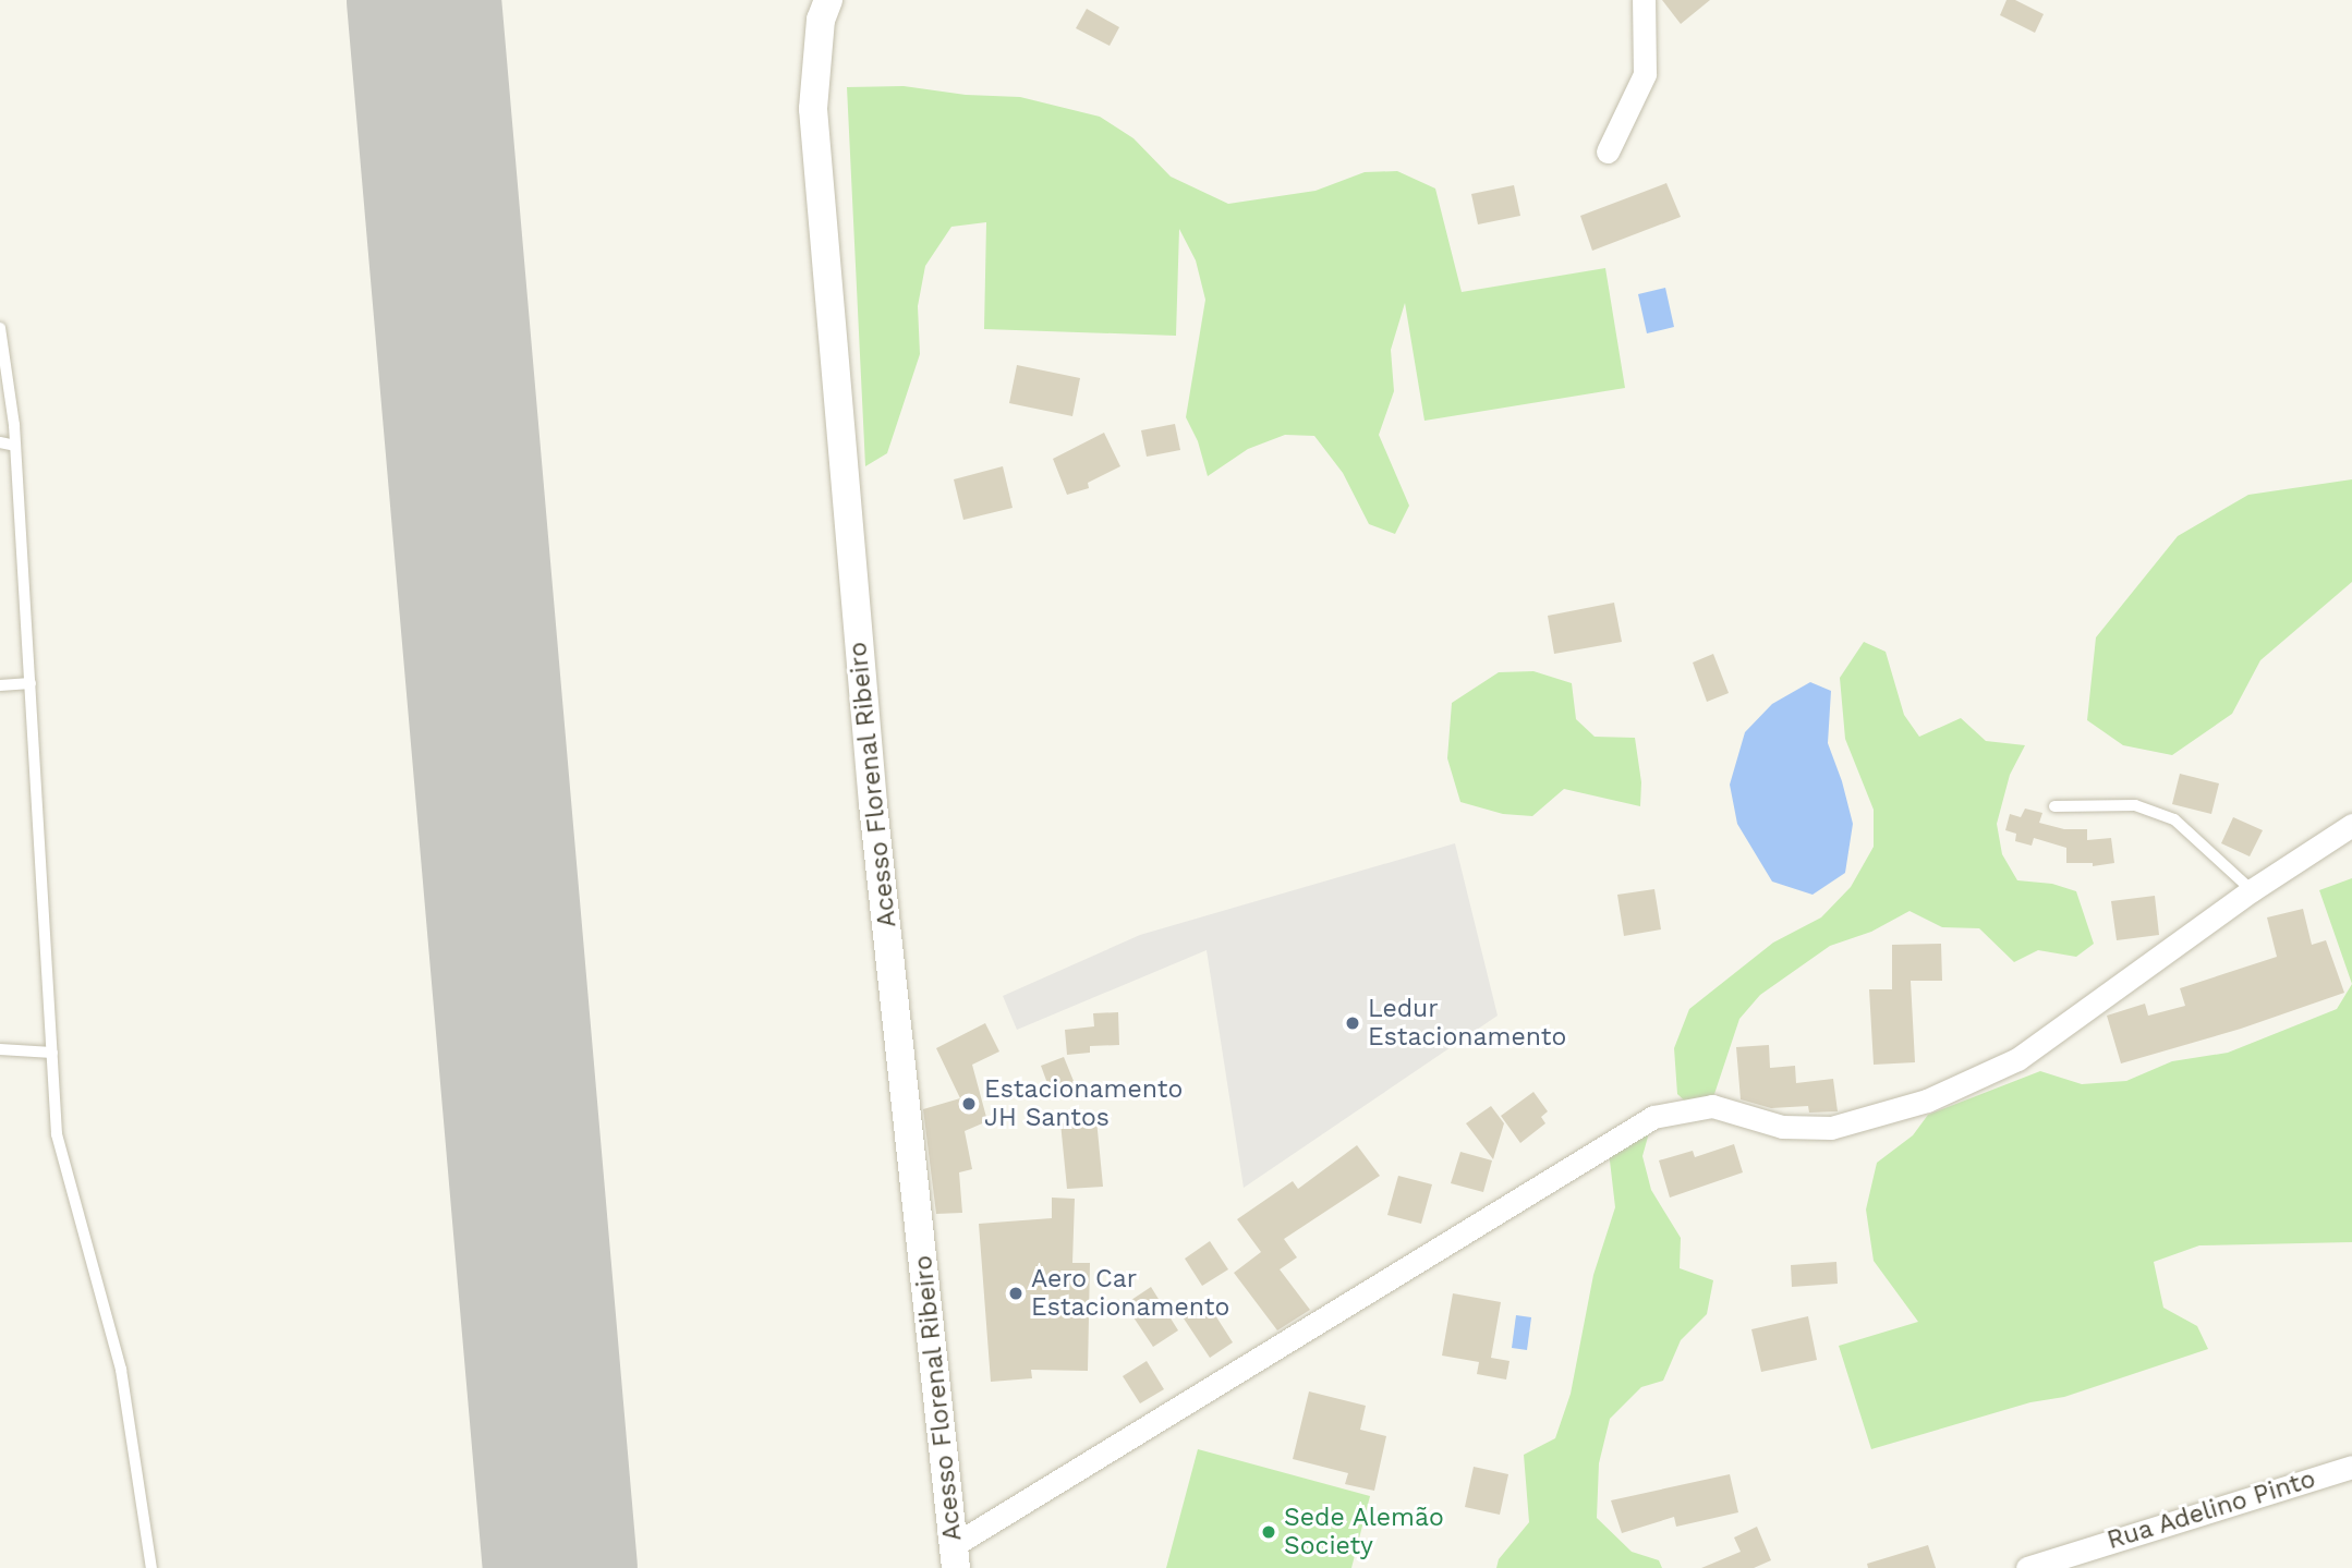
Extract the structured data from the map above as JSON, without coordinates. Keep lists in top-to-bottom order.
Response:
{
  "streets": {
    "street": ["Acesso Florenal Ribeiro", "Rua Adelino Pinto"]
  },
  "places": [
    "Ledur Estacionamento",
    "Estacionamento JH Santos",
    "Aero Car Estacionamento",
    "Sede Alemão Society"
  ]
}
